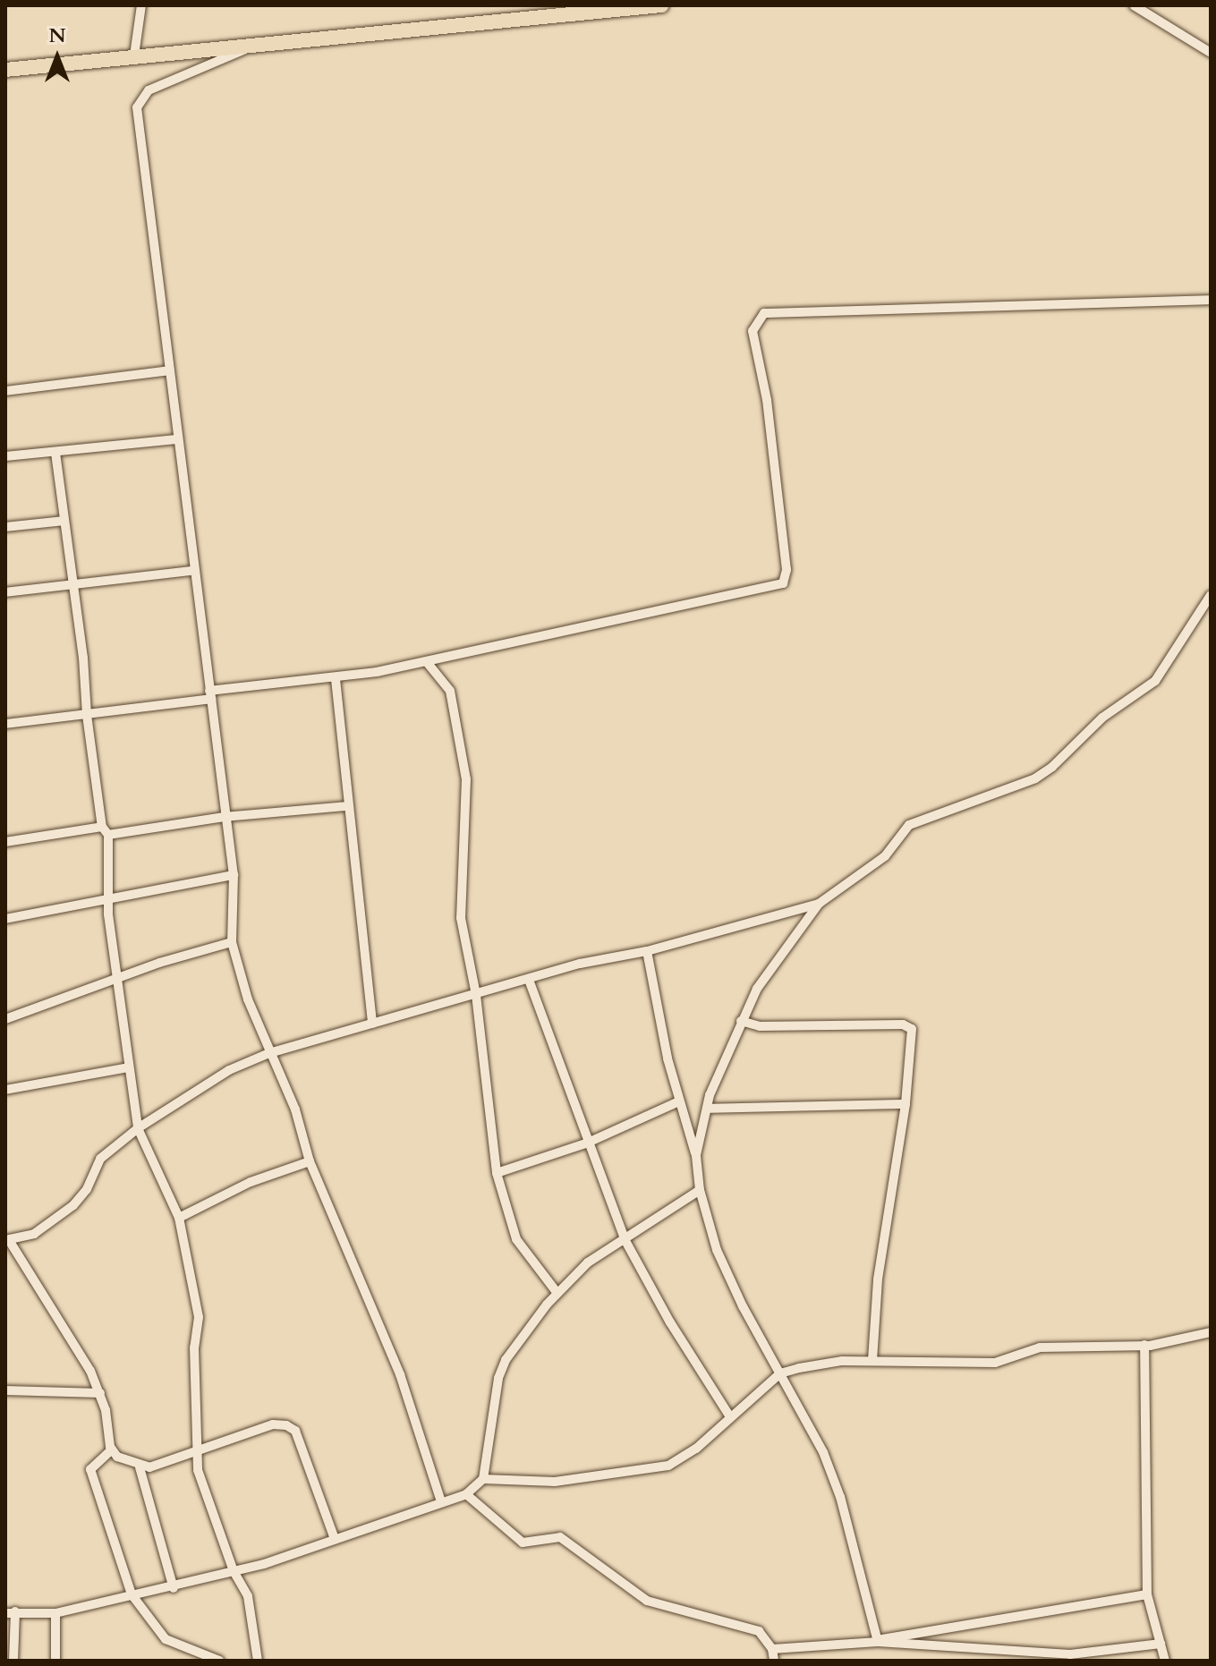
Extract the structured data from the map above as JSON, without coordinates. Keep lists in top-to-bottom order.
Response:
{
  "north": "top"
}
